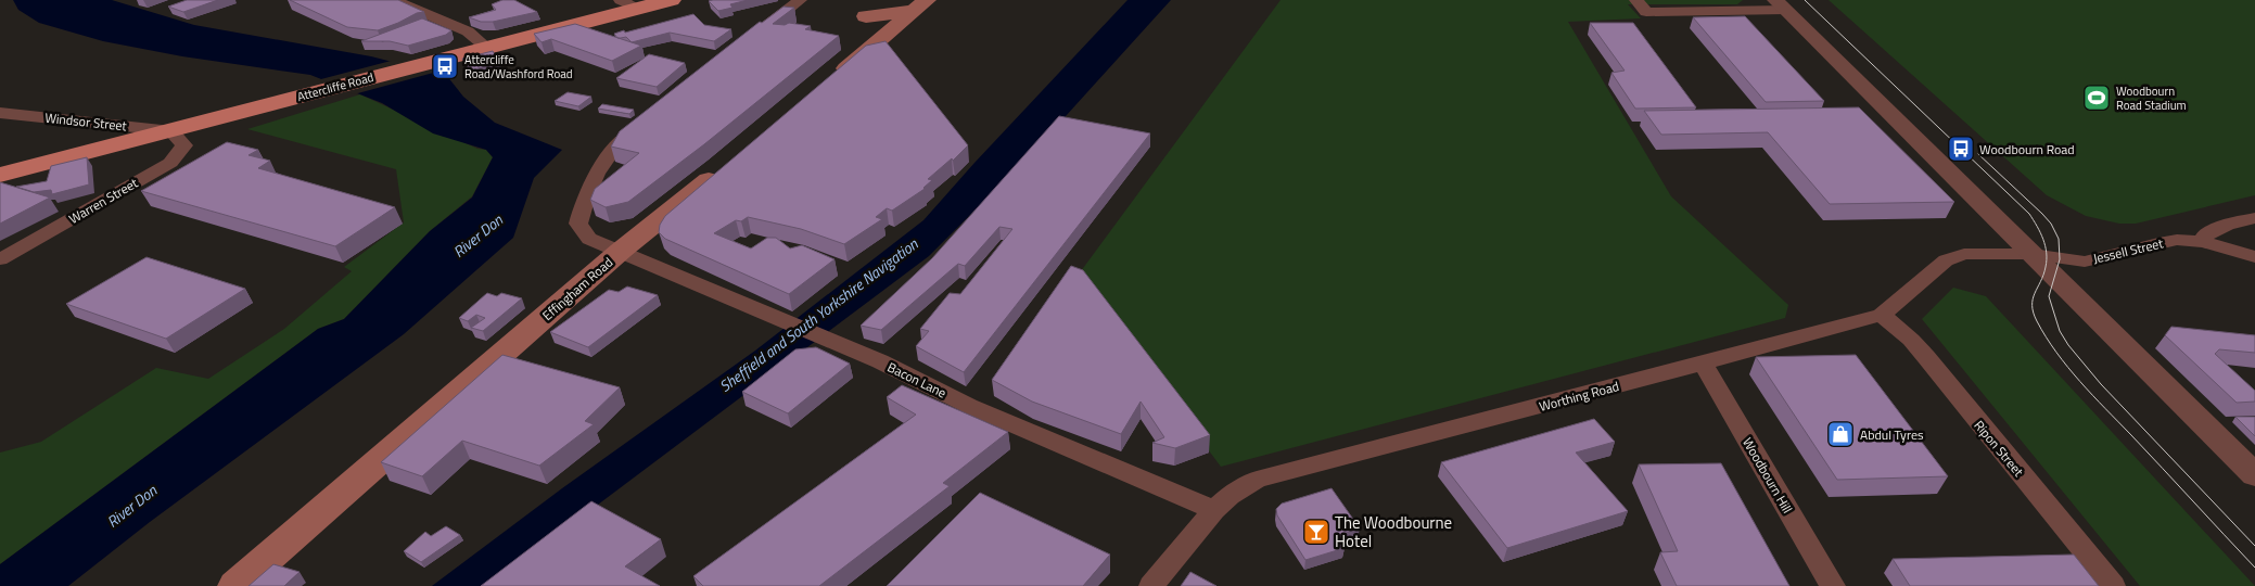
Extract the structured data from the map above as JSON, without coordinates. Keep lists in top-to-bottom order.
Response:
{
  "streets": {
    "main road": ["Attercliffe Road", "Effingham Road"],
    "street": [
      "Windsor Street",
      "Warren Street",
      "Jessell Street",
      "Bacon Lane",
      "Worthing Road",
      "Ripon Street",
      "Woodbourn Hill"
    ]
  },
  "crossings": [
    ["Attercliffe Road", "Windsor Street"],
    ["Attercliffe Road", "Warren Street"],
    ["Windsor Street", "Warren Street"],
    ["Jessell Street", "Worthing Road"],
    ["Effingham Road", "Bacon Lane"],
    ["Bacon Lane", "Worthing Road"],
    ["Worthing Road", "Ripon Street"],
    ["Worthing Road", "Woodbourn Hill"]
  ],
  "water": ["River Don", "Sheffield and South Yorkshire Navigation"],
  "places": {
    "bus stop": ["Attercliffe Road/Washford Road", "Woodbourn Road"],
    "sports": ["Woodbourn Road Stadium"],
    "shop": ["Abdul Tyres"],
    "bar": ["The Woodbourne Hotel"]
  }
}
